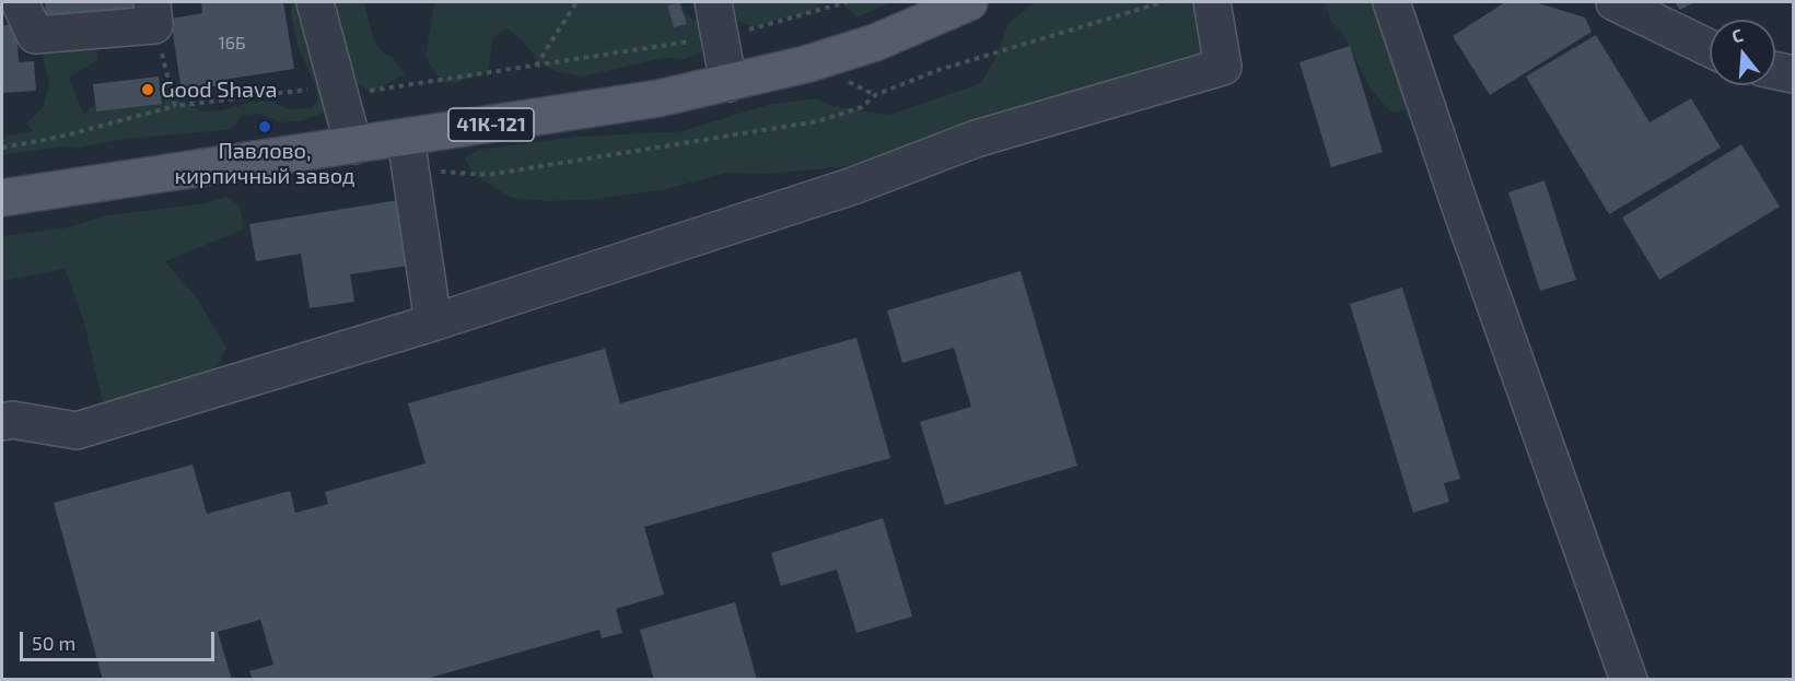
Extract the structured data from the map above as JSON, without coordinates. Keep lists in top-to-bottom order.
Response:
{
  "streets": {
    "main road": ["41К-121"]
  },
  "places": ["Good Shava", "Павлово, кирпичный завод"],
  "house_numbers": ["16Б"],
  "scale_bar": "50 m",
  "north": "top"
}
